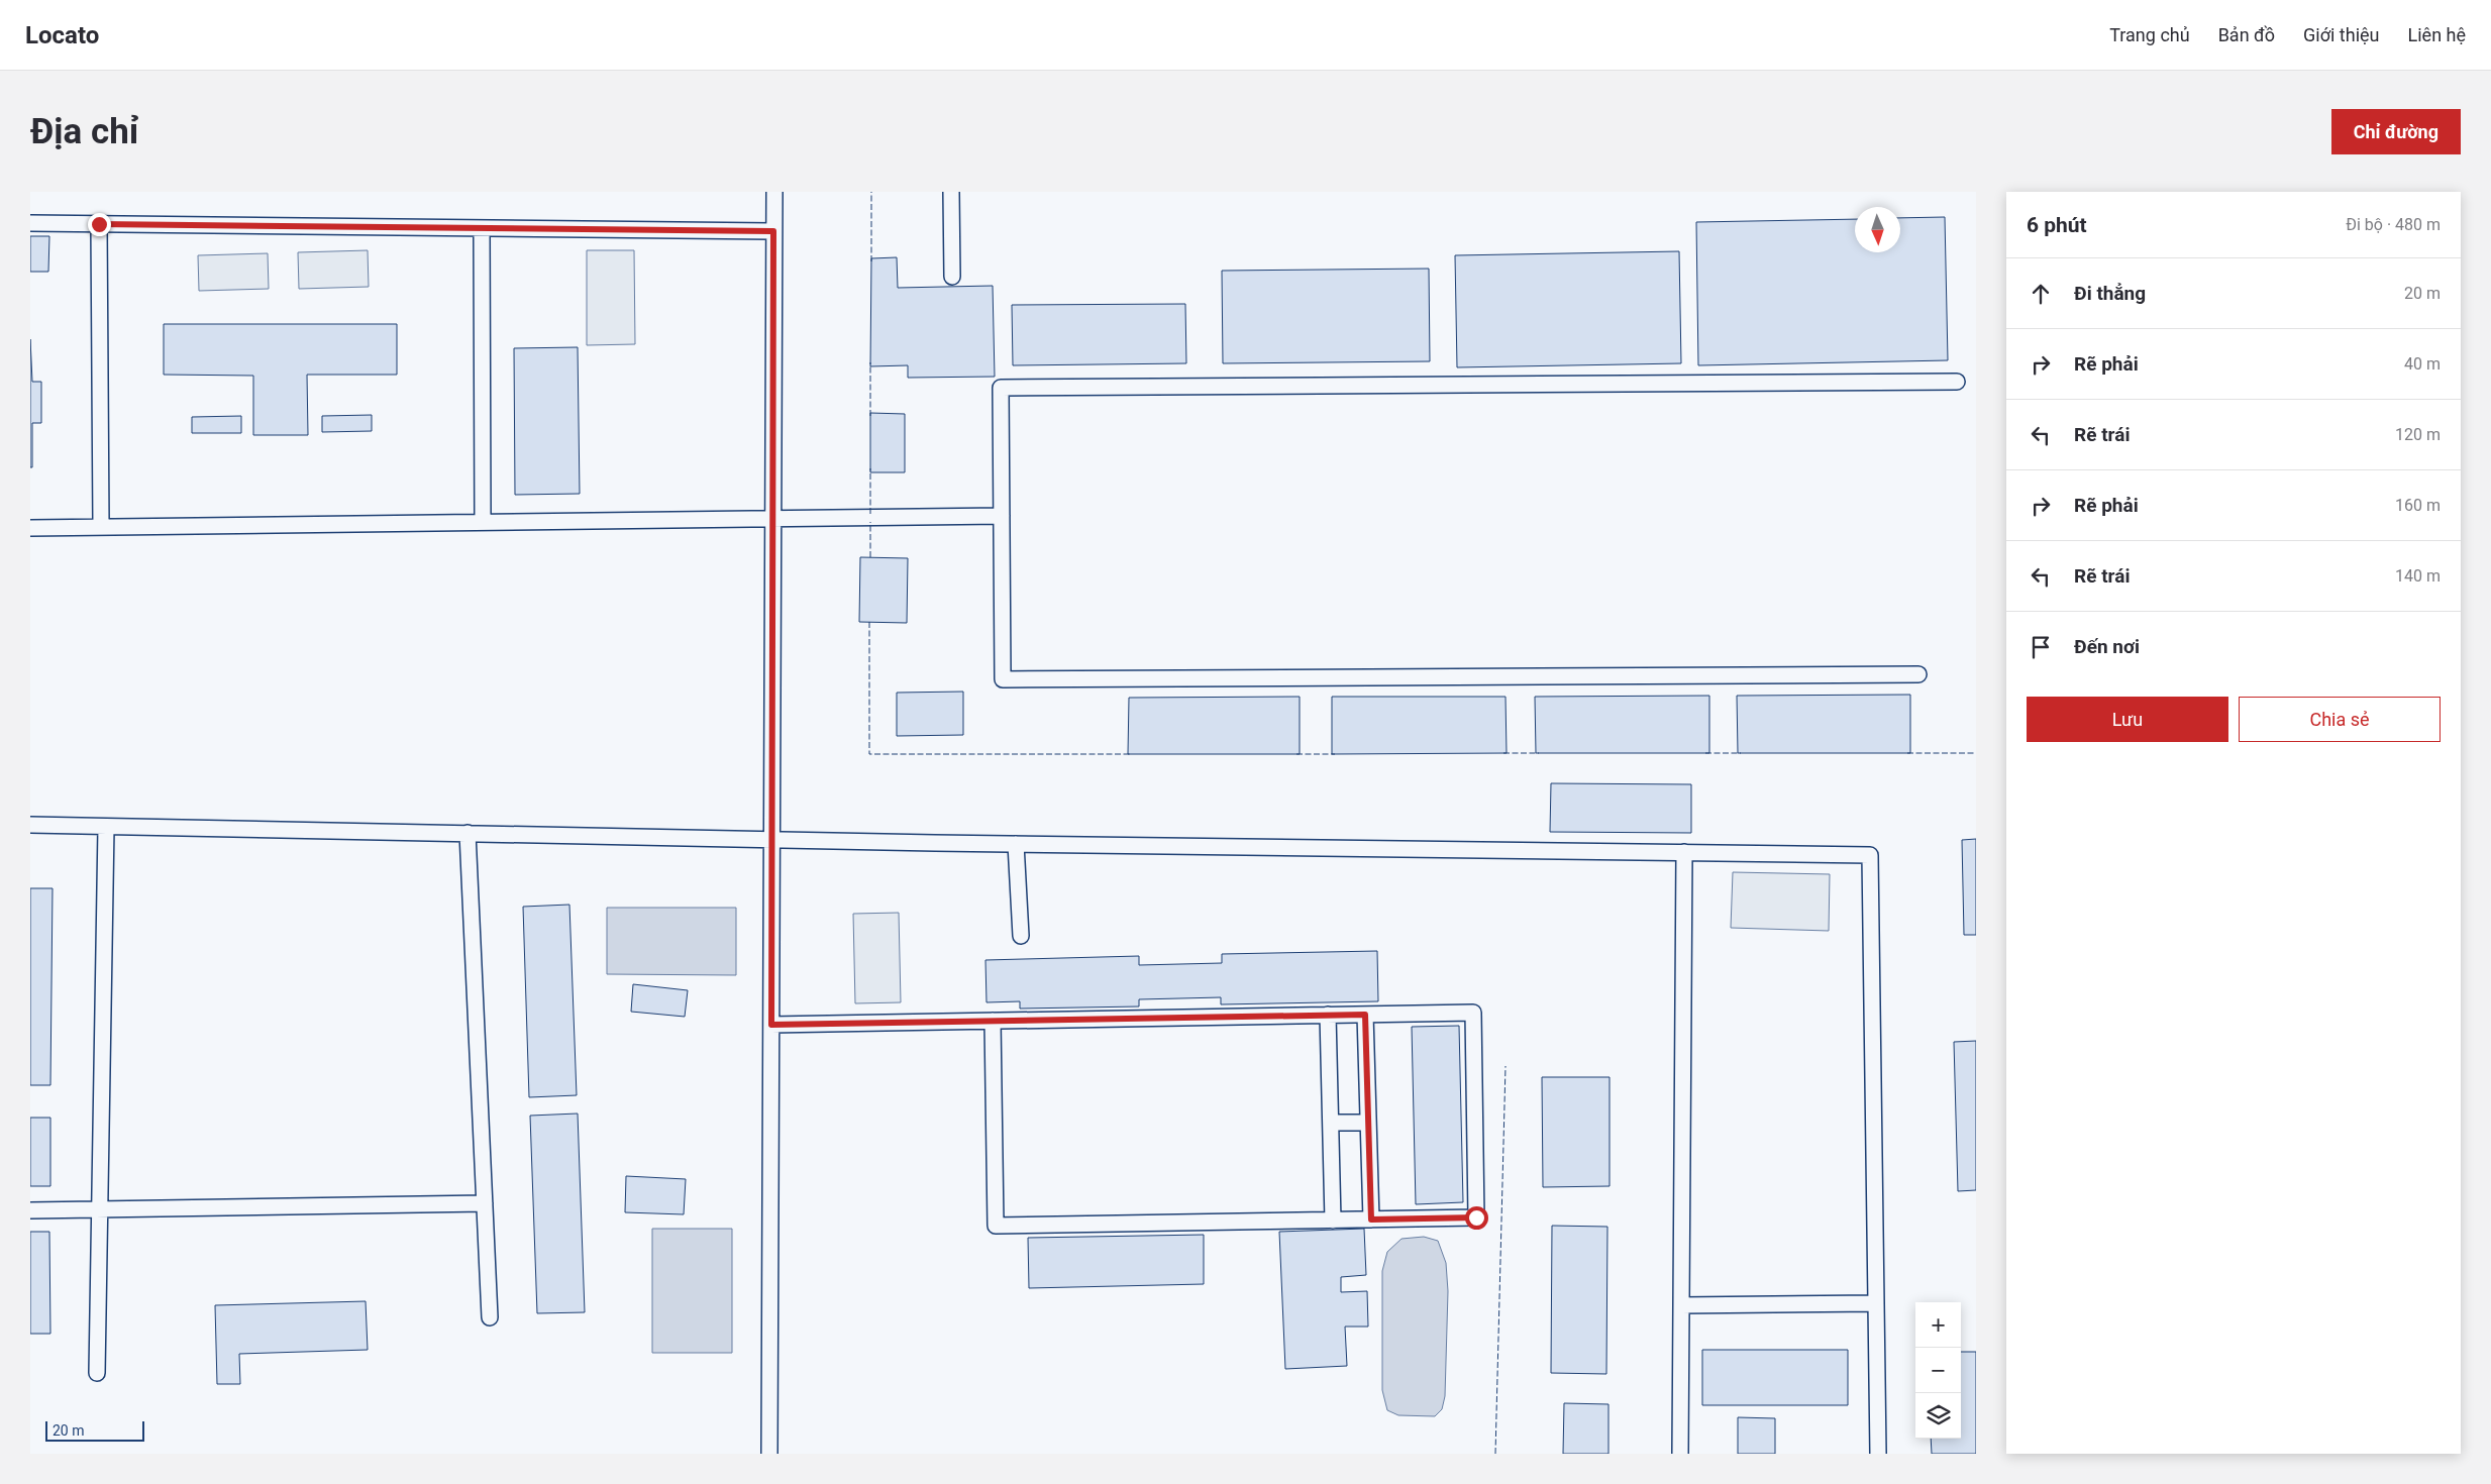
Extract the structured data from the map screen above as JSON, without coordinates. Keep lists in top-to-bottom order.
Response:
{
  "scale_bar": "20 m",
  "north": "bottom",
  "page": {
    "header": "Locato",
    "nav": [
      "Trang chủ",
      "Bản đồ",
      "Giới thiệu",
      "Liên hệ"
    ],
    "buttons": [
      "Chỉ đường",
      ["Lưu", "Chia sẻ"]
    ],
    "title": "Địa chỉ",
    "heading": ["6 phút", "Đi bộ · 480 m"],
    "list": [
      ["Đi thẳng", "20 m"],
      ["Rẽ phải", "40 m"],
      ["Rẽ trái", "120 m"],
      ["Rẽ phải", "160 m"],
      ["Rẽ trái", "140 m"],
      "Đến nơi"
    ],
    "map_buttons": ["+", "−"],
    "scale": "20 m"
  }
}
